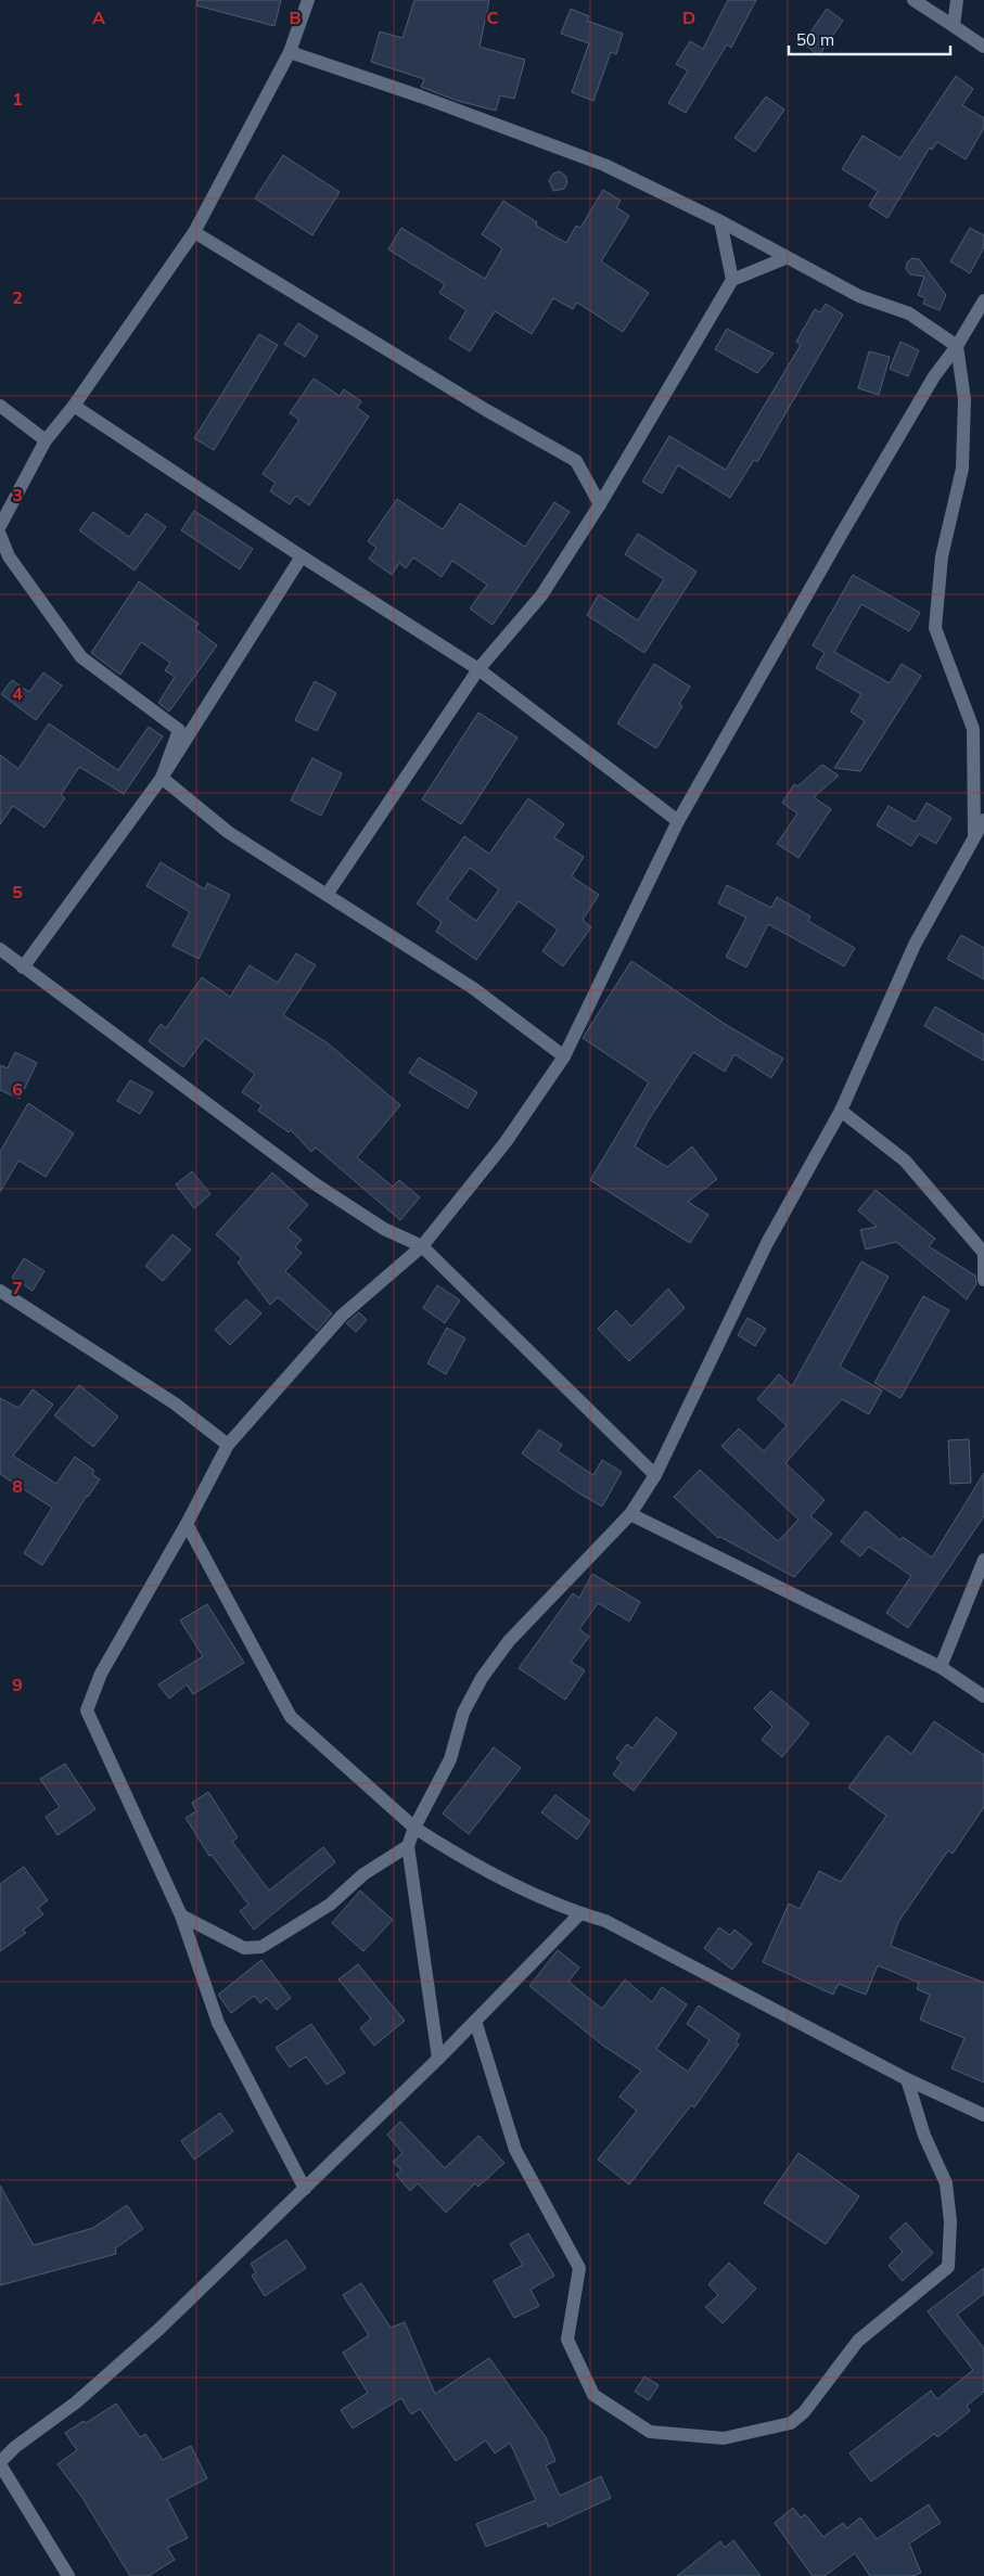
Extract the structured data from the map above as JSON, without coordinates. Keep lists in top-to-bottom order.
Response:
{
  "scale_bar": "50 m",
  "grid": {
    "columns": [
      "A",
      "B",
      "C",
      "D"
    ],
    "rows": [
      "1",
      "2",
      "3",
      "4",
      "5",
      "6",
      "7",
      "8",
      "9"
    ]
  }
}
